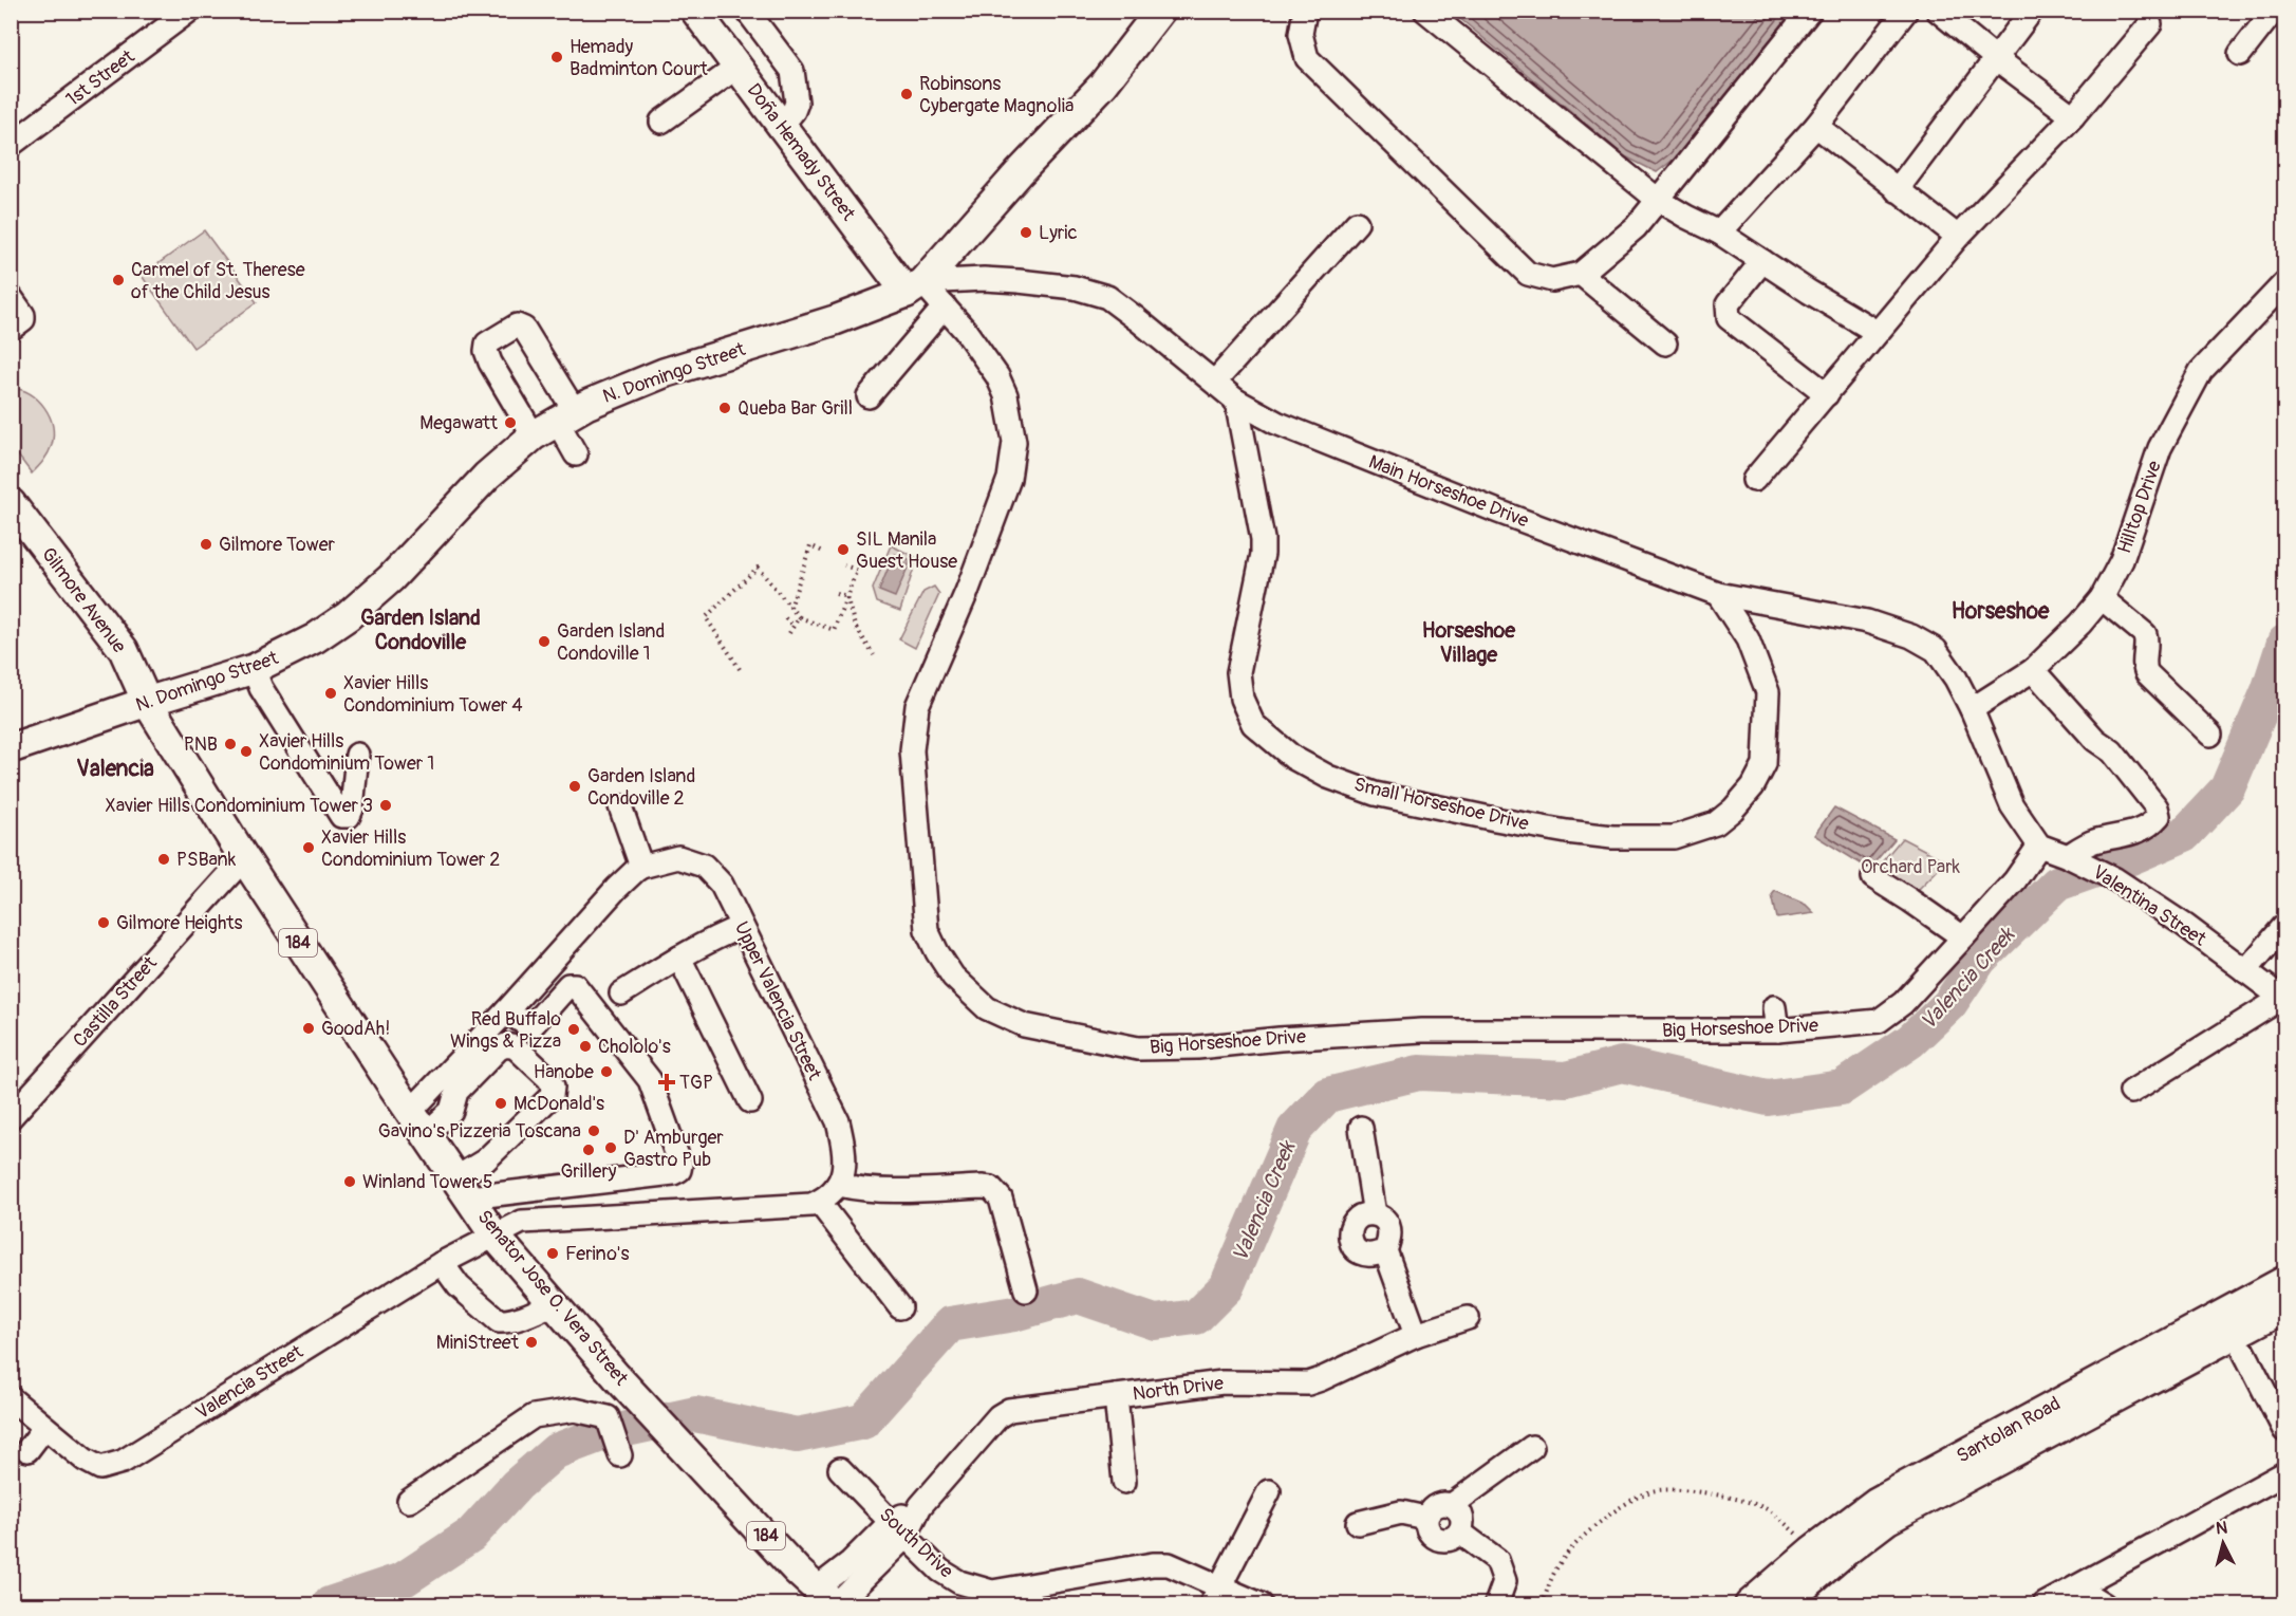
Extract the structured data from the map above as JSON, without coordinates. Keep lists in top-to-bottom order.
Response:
{
  "streets": {
    "main road": [
      "Doña Hemady Street",
      "N. Domingo Street",
      "Gilmore Avenue",
      "184",
      "Senator Jose O. Vera Street",
      "Santolan Road"
    ],
    "street": [
      "1st Street",
      "Main Horseshoe Drive",
      "Hilltop Drive",
      "Small Horseshoe Drive",
      "Valentina Street",
      "Upper Valencia Street",
      "Castilla Street",
      "Big Horseshoe Drive",
      "Valencia Street",
      "North Drive",
      "South Drive"
    ]
  },
  "crossings": [
    ["Doña Hemady Street", "N. Domingo Street"],
    ["Doña Hemady Street", "Main Horseshoe Drive"],
    ["Doña Hemady Street", "Big Horseshoe Drive"],
    ["N. Domingo Street", "Main Horseshoe Drive"],
    ["N. Domingo Street", "Gilmore Avenue"],
    ["N. Domingo Street", "Big Horseshoe Drive"],
    ["N. Domingo Street", "Senator Jose O. Vera Street"],
    ["Main Horseshoe Drive", "Hilltop Drive"],
    ["Main Horseshoe Drive", "Small Horseshoe Drive"],
    ["Main Horseshoe Drive", "Big Horseshoe Drive"],
    ["Gilmore Avenue", "Senator Jose O. Vera Street"],
    ["Valentina Street", "Big Horseshoe Drive"],
    ["Upper Valencia Street", "Senator Jose O. Vera Street"],
    ["Castilla Street", "Senator Jose O. Vera Street"],
    ["Senator Jose O. Vera Street", "Valencia Street"],
    ["Senator Jose O. Vera Street", "North Drive"],
    ["North Drive", "South Drive"]
  ],
  "districts": [
    "Horseshoe",
    "Garden Island Condoville",
    "Horseshoe Village",
    "Valencia"
  ],
  "water": ["Valencia Creek"],
  "parks": ["Orchard Park"],
  "places": {
    "other": [
      "Hemady Badminton Court",
      "Robinsons Cybergate Magnolia",
      "Lyric",
      "Carmel of St. Therese of the Child Jesus",
      "Queba Bar Grill",
      "Megawatt",
      "Gilmore Tower",
      "SIL Manila Guest House",
      "Garden Island Condoville 1",
      "Xavier Hills Condominium Tower 4",
      "PNB",
      "Xavier Hills Condominium Tower 1",
      "Garden Island Condoville 2",
      "Xavier Hills Condominium Tower 3",
      "Xavier Hills Condominium Tower 2",
      "PSBank",
      "Gilmore Heights",
      "GoodAh!",
      "Red Buffalo Wings & Pizza",
      "Chololo's",
      "Hanobe",
      "McDonald's",
      "Gavino's Pizzeria Toscana",
      "D' Amburger Gastro Pub",
      "Grillery",
      "Winland Tower 5",
      "Ferino's",
      "MiniStreet"
    ],
    "health": ["TGP"]
  },
  "north": "top"
}
